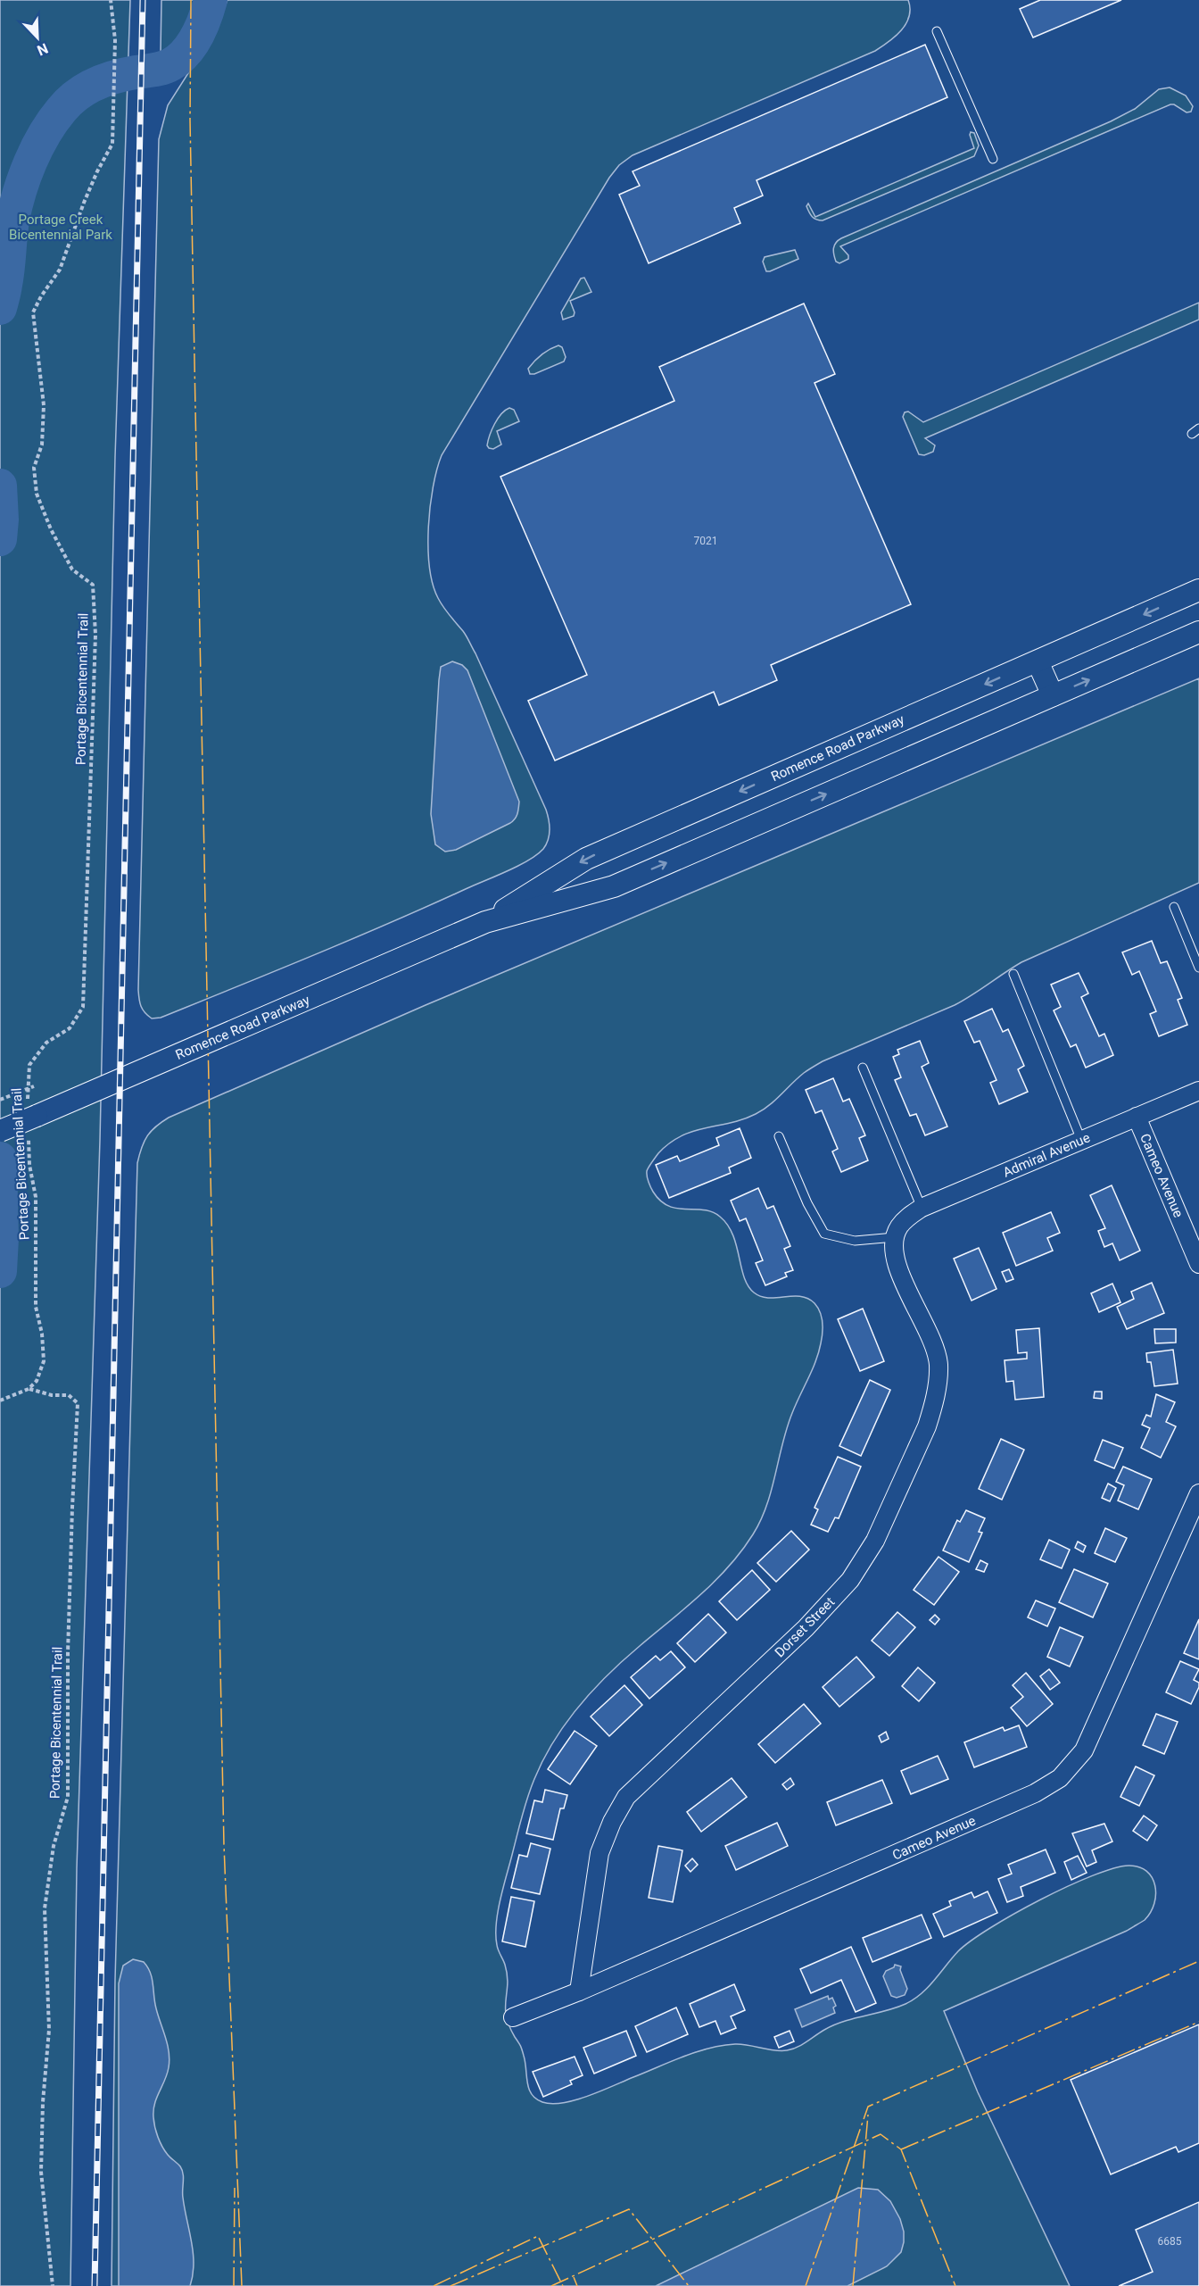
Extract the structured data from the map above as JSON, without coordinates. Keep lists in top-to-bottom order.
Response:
{
  "streets": {
    "street": [
      "Romence Road Parkway",
      "Admiral Avenue",
      "Cameo Avenue",
      "Dorset Street"
    ],
    "path": ["Portage Bicentennial Trail"]
  },
  "crossings": [
    ["Portage Bicentennial Trail", "Romence Road Parkway"],
    ["Admiral Avenue", "Cameo Avenue"],
    ["Admiral Avenue", "Dorset Street"],
    ["Cameo Avenue", "Dorset Street"]
  ],
  "parks": ["Portage Creek Bicentennial Park"],
  "house_numbers": ["7021", "6685"],
  "north": "bottom right"
}
